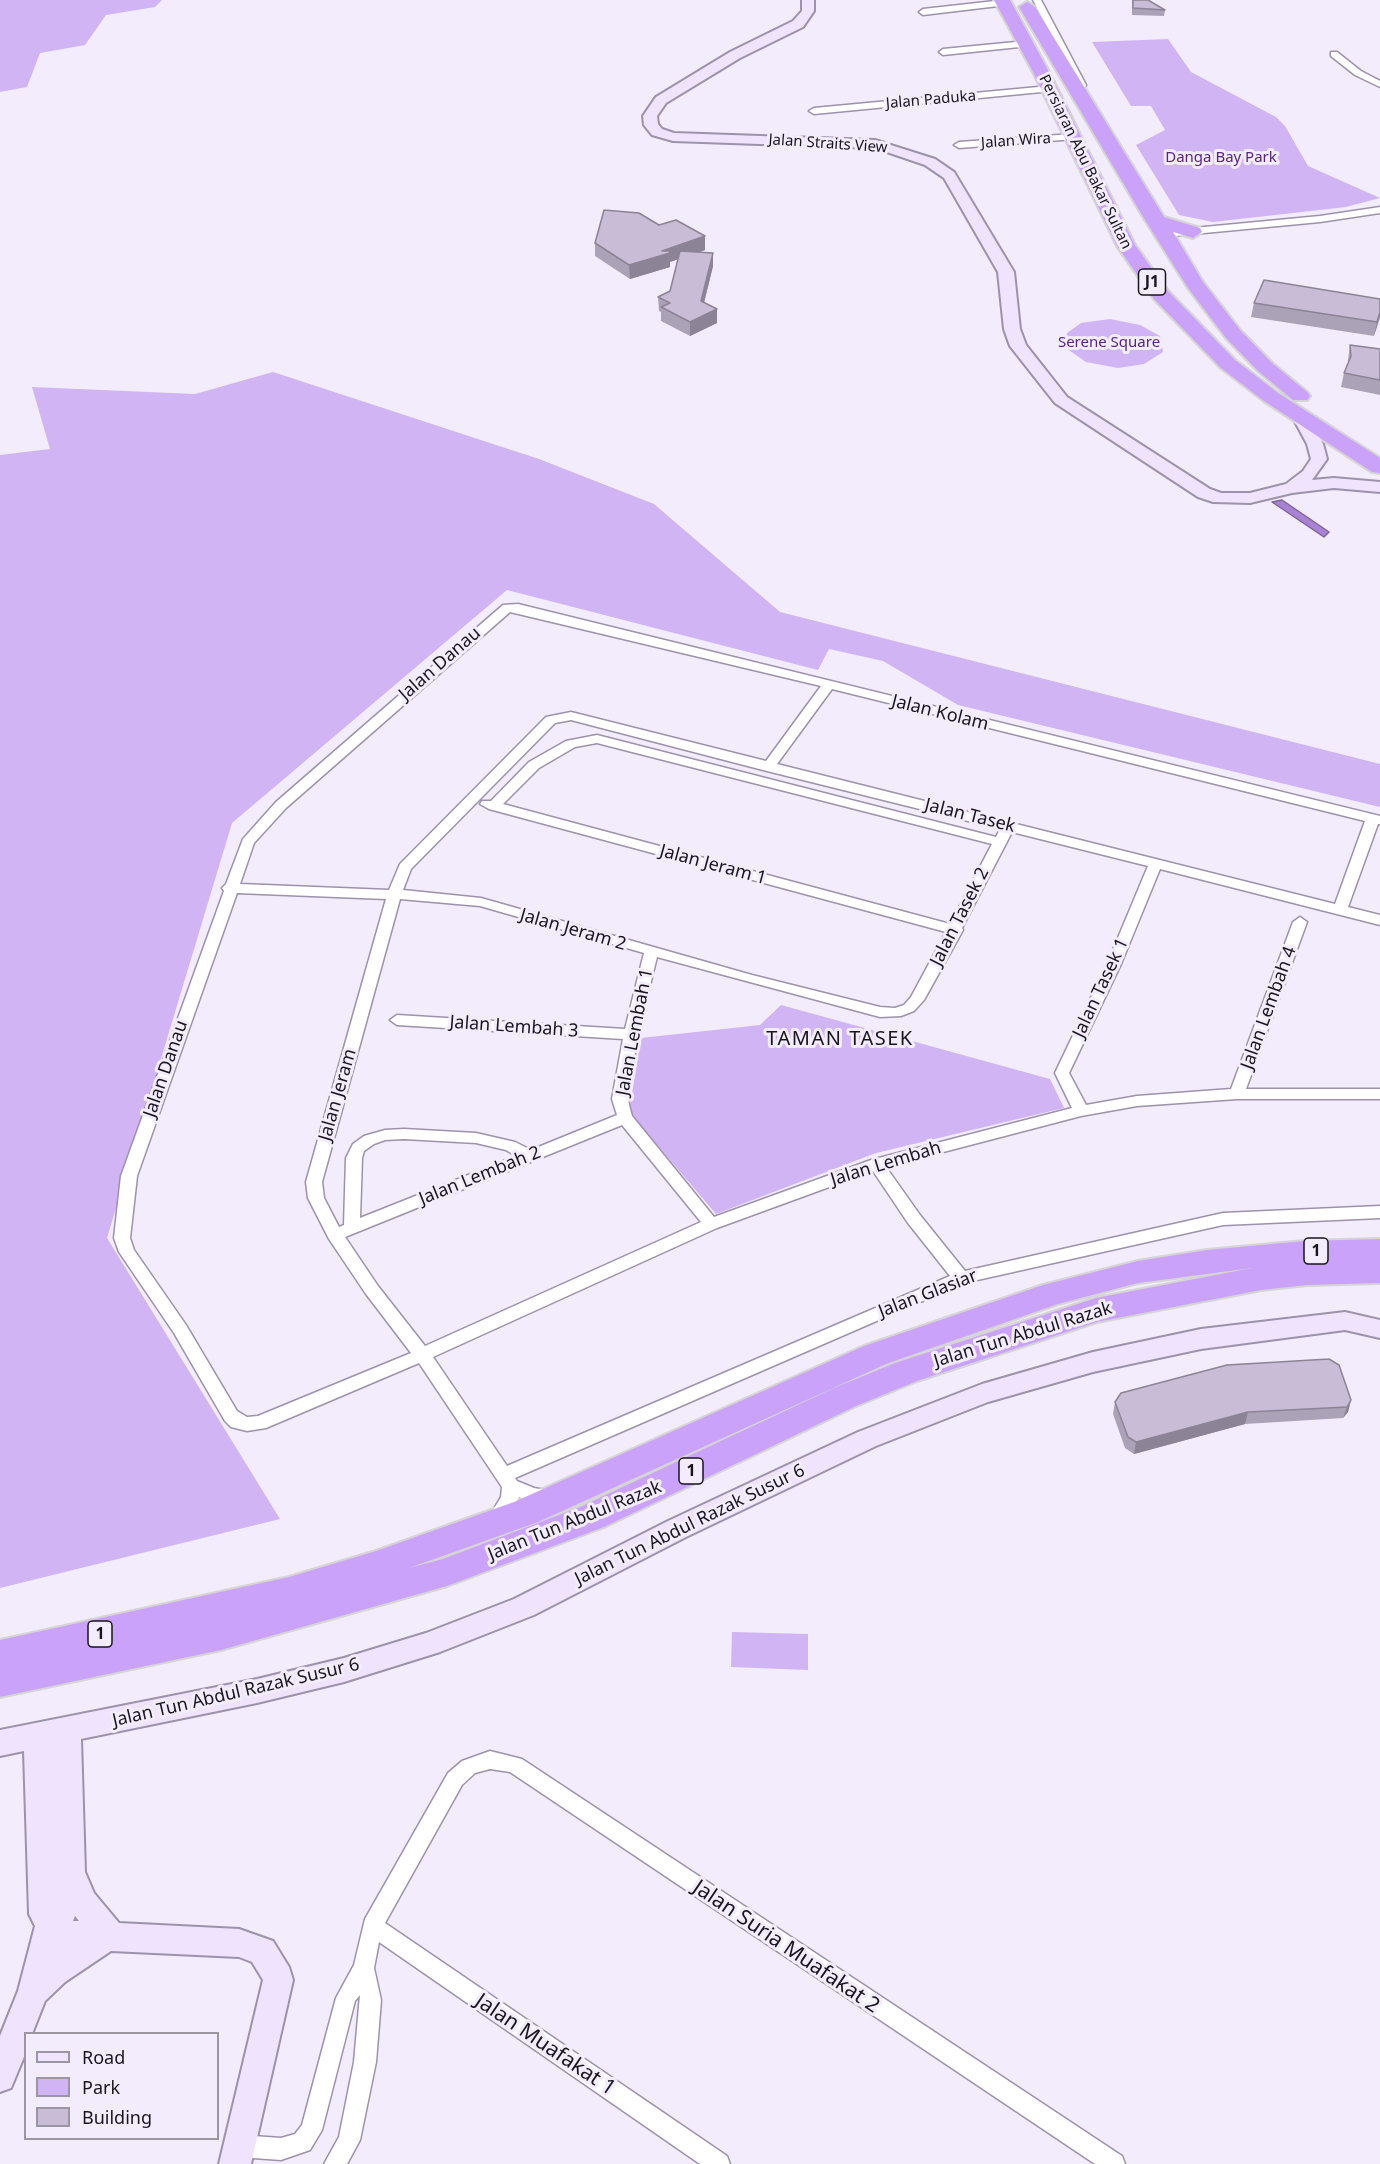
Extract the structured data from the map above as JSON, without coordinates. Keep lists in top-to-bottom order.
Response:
{
  "streets": {
    "highway": [
      "Persiaran Abu Bakar Sultan",
      "J1",
      "1",
      "Jalan Tun Abdul Razak"
    ],
    "street": [
      "Jalan Paduka",
      "Jalan Wira",
      "Jalan Straits View",
      "Jalan Danau",
      "Jalan Kolam",
      "Jalan Tasek",
      "Jalan Jeram 1",
      "Jalan Tasek 2",
      "Jalan Jeram 2",
      "Jalan Tasek 1",
      "Jalan Lembah 4",
      "Jalan Lembah 3",
      "Jalan Lembah 1",
      "Jalan Jeram",
      "Jalan Lembah",
      "Jalan Lembah 2",
      "Jalan Glasiar",
      "Jalan Tun Abdul Razak Susur 6",
      "Jalan Suria Muafakat 2",
      "Jalan Muafakat 1"
    ]
  },
  "crossings": [
    ["Jalan Paduka", "Persiaran Abu Bakar Sultan"],
    ["Jalan Wira", "Persiaran Abu Bakar Sultan"],
    ["Jalan Danau", "Jalan Kolam"],
    ["Jalan Danau", "Jalan Jeram 2"],
    ["Jalan Danau", "Jalan Jeram"],
    ["Jalan Danau", "Jalan Lembah"],
    ["Jalan Kolam", "Jalan Tasek"],
    ["Jalan Tasek", "Jalan Jeram 1"],
    ["Jalan Tasek", "Jalan Tasek 2"],
    ["Jalan Tasek", "Jalan Tasek 1"],
    ["Jalan Tasek", "Jalan Jeram"],
    ["Jalan Jeram 1", "Jalan Tasek 2"],
    ["Jalan Jeram 1", "Jalan Jeram"],
    ["Jalan Tasek 2", "Jalan Jeram 2"],
    ["Jalan Jeram 2", "Jalan Lembah 1"],
    ["Jalan Jeram 2", "Jalan Jeram"],
    ["Jalan Tasek 1", "Jalan Lembah"],
    ["Jalan Lembah 4", "Jalan Lembah"],
    ["Jalan Lembah 3", "Jalan Lembah 1"],
    ["Jalan Lembah 1", "Jalan Lembah"],
    ["Jalan Lembah 1", "Jalan Lembah 2"],
    ["Jalan Jeram", "Jalan Lembah"],
    ["Jalan Jeram", "Jalan Lembah 2"],
    ["Jalan Jeram", "Jalan Glasiar"],
    ["Jalan Suria Muafakat 2", "Jalan Muafakat 1"]
  ],
  "districts": ["TAMAN TASEK"],
  "parks": ["Danga Bay Park", "Serene Square"],
  "legend": ["Road", "Park", "Building"]
}
